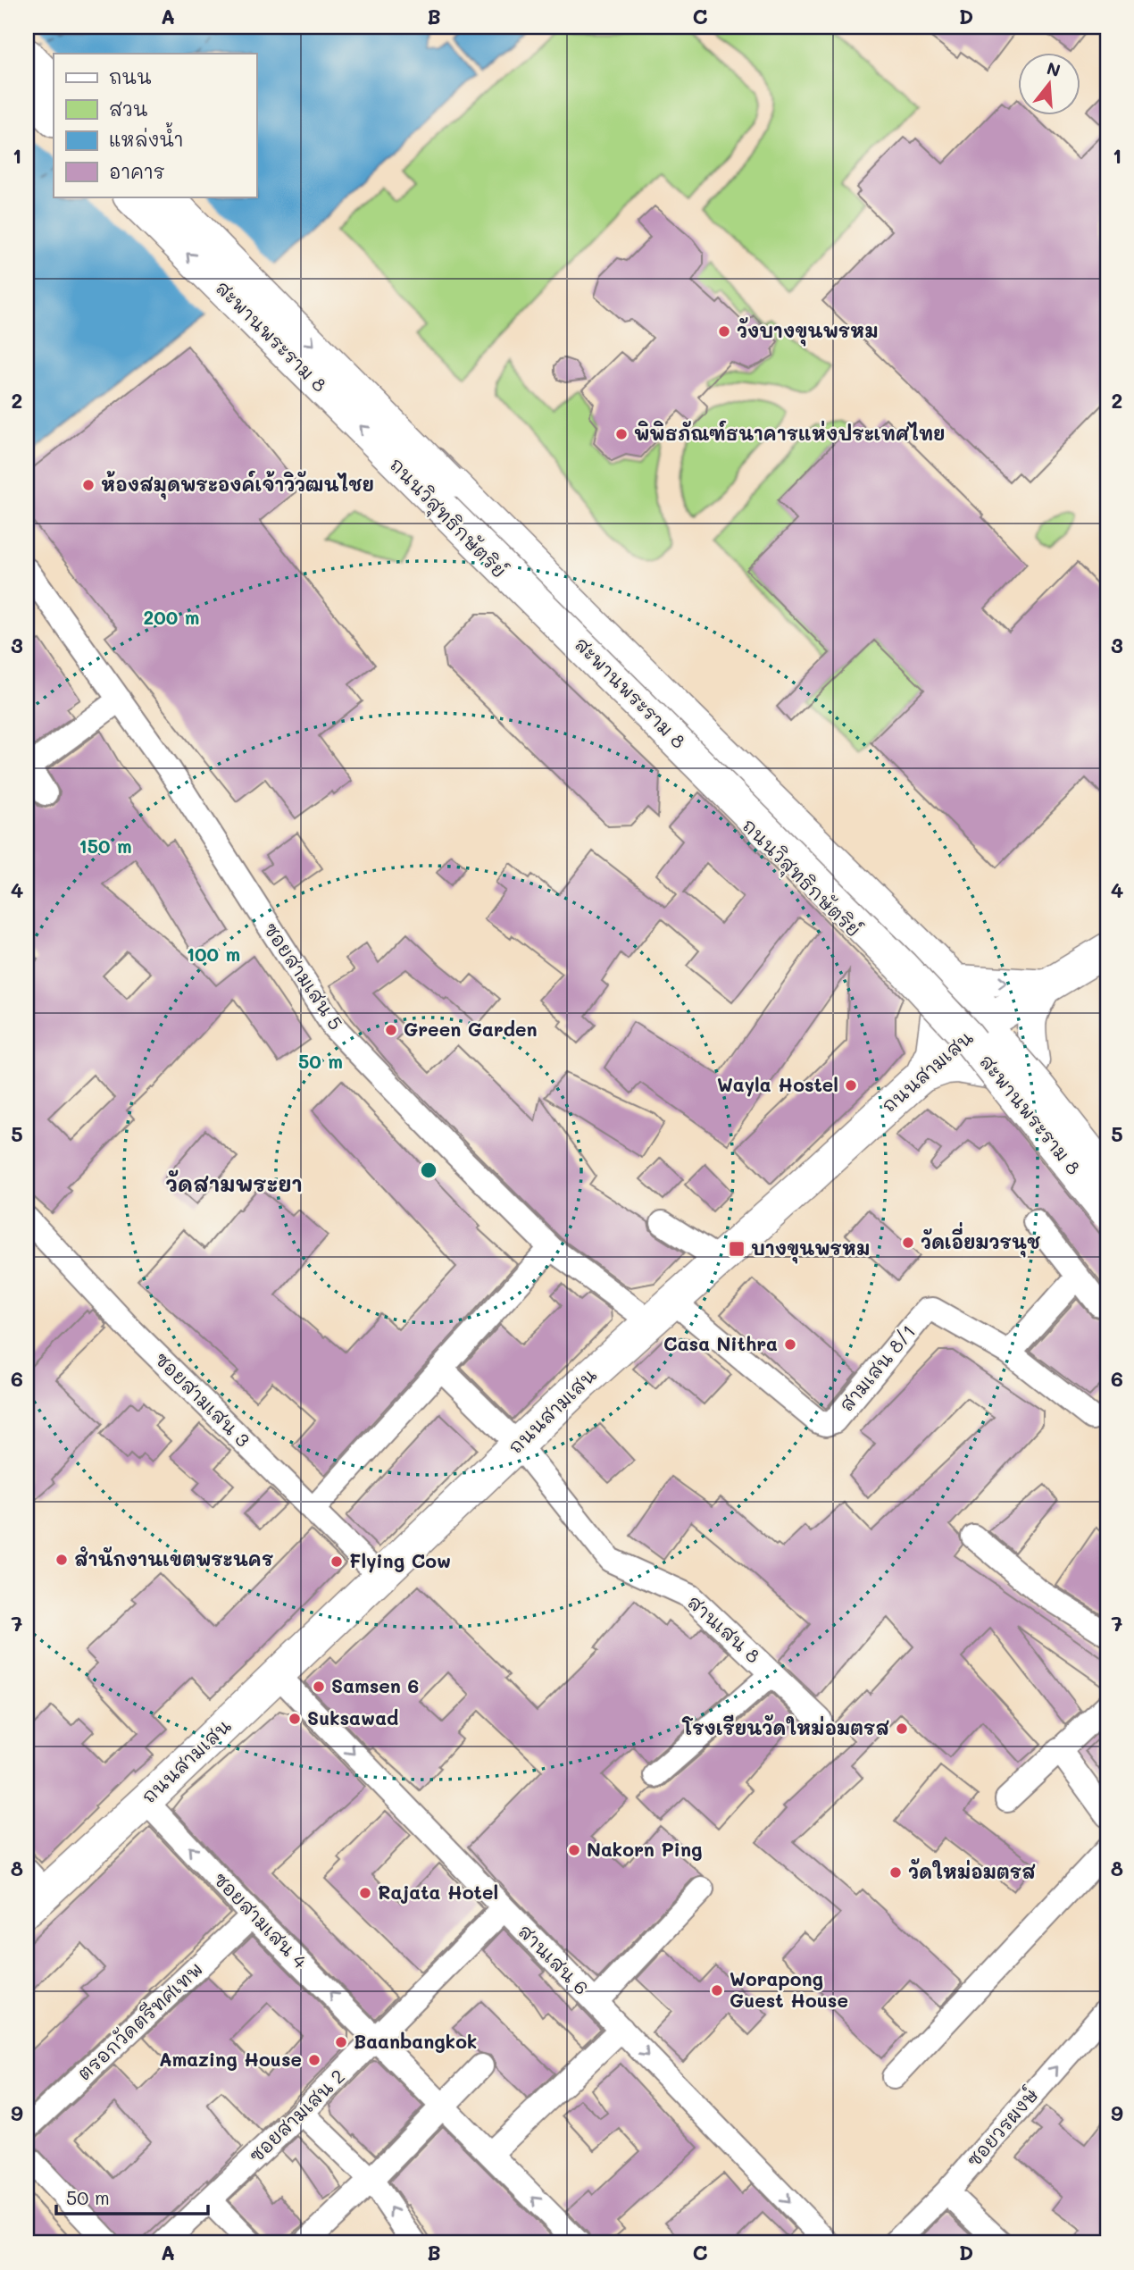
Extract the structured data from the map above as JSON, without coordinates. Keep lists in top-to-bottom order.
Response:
{
  "streets": {
    "main road": ["สะพานพระราม 8", "ถนนวิสุทธิกษัตริย์", "ถนนสามเสน"],
    "street": [
      "ซอยสามเสน 5",
      "สามเสน 8/1",
      "ซอยสามเสน 3",
      "สานเสน 8",
      "ซอยสามเสน 4",
      "สานเสน 6",
      "ตรอกวัดตรีทศเทพ",
      "ซอยสามเสน 2",
      "ซอยวรผงษ์"
    ]
  },
  "crossings": [
    ["ถนนวิสุทธิกษัตริย์", "ถนนสามเสน"],
    ["ซอยสามเสน 5", "ถนนสามเสน"],
    ["ซอยสามเสน 5", "สามเสน 8/1"],
    ["ถนนสามเสน", "สามเสน 8/1"],
    ["ถนนสามเสน", "ซอยสามเสน 3"],
    ["ถนนสามเสน", "สานเสน 8"],
    ["ถนนสามเสน", "ซอยสามเสน 4"],
    ["ถนนสามเสน", "สานเสน 6"],
    ["ซอยสามเสน 4", "ตรอกวัดตรีทศเทพ"],
    ["ซอยสามเสน 4", "ซอยสามเสน 2"]
  ],
  "one_way": ["ซอยสามเสน 4", "สานเสน 6"],
  "districts": ["วัดสามพระยา"],
  "places": {
    "other": [
      "วังบางขุนพรหม",
      "พิพิธภัณฑ์ธนาคารแห่งประเทศไทย",
      "ห้องสมุดพระองค์เจ้าวิวัฒนไชย",
      "Green Garden",
      "Wayla Hostel",
      "วัดเอี่ยมวรนุช",
      "Casa Nithra",
      "สำนักงานเขตพระนคร",
      "Flying Cow",
      "Samsen 6",
      "Suksawad",
      "โรงเรียนวัดใหม่อมตรส",
      "Nakorn Ping",
      "วัดใหม่อมตรส",
      "Rajata Hotel",
      "Worapong Guest House",
      "Baanbangkok",
      "Amazing House"
    ],
    "transit": ["บางขุนพรหม"]
  },
  "legend": [
    "ถนน",
    "สวน",
    "แหล่งน้ำ",
    "อาคาร"
  ],
  "scale_bar": "50 m",
  "north": "top",
  "grid": {
    "columns": [
      "A",
      "B",
      "C",
      "D"
    ],
    "rows": [
      "1",
      "2",
      "3",
      "4",
      "5",
      "6",
      "7",
      "8",
      "9"
    ]
  },
  "rings": [
    "200 m",
    "150 m",
    "100 m",
    "50 m"
  ]
}
